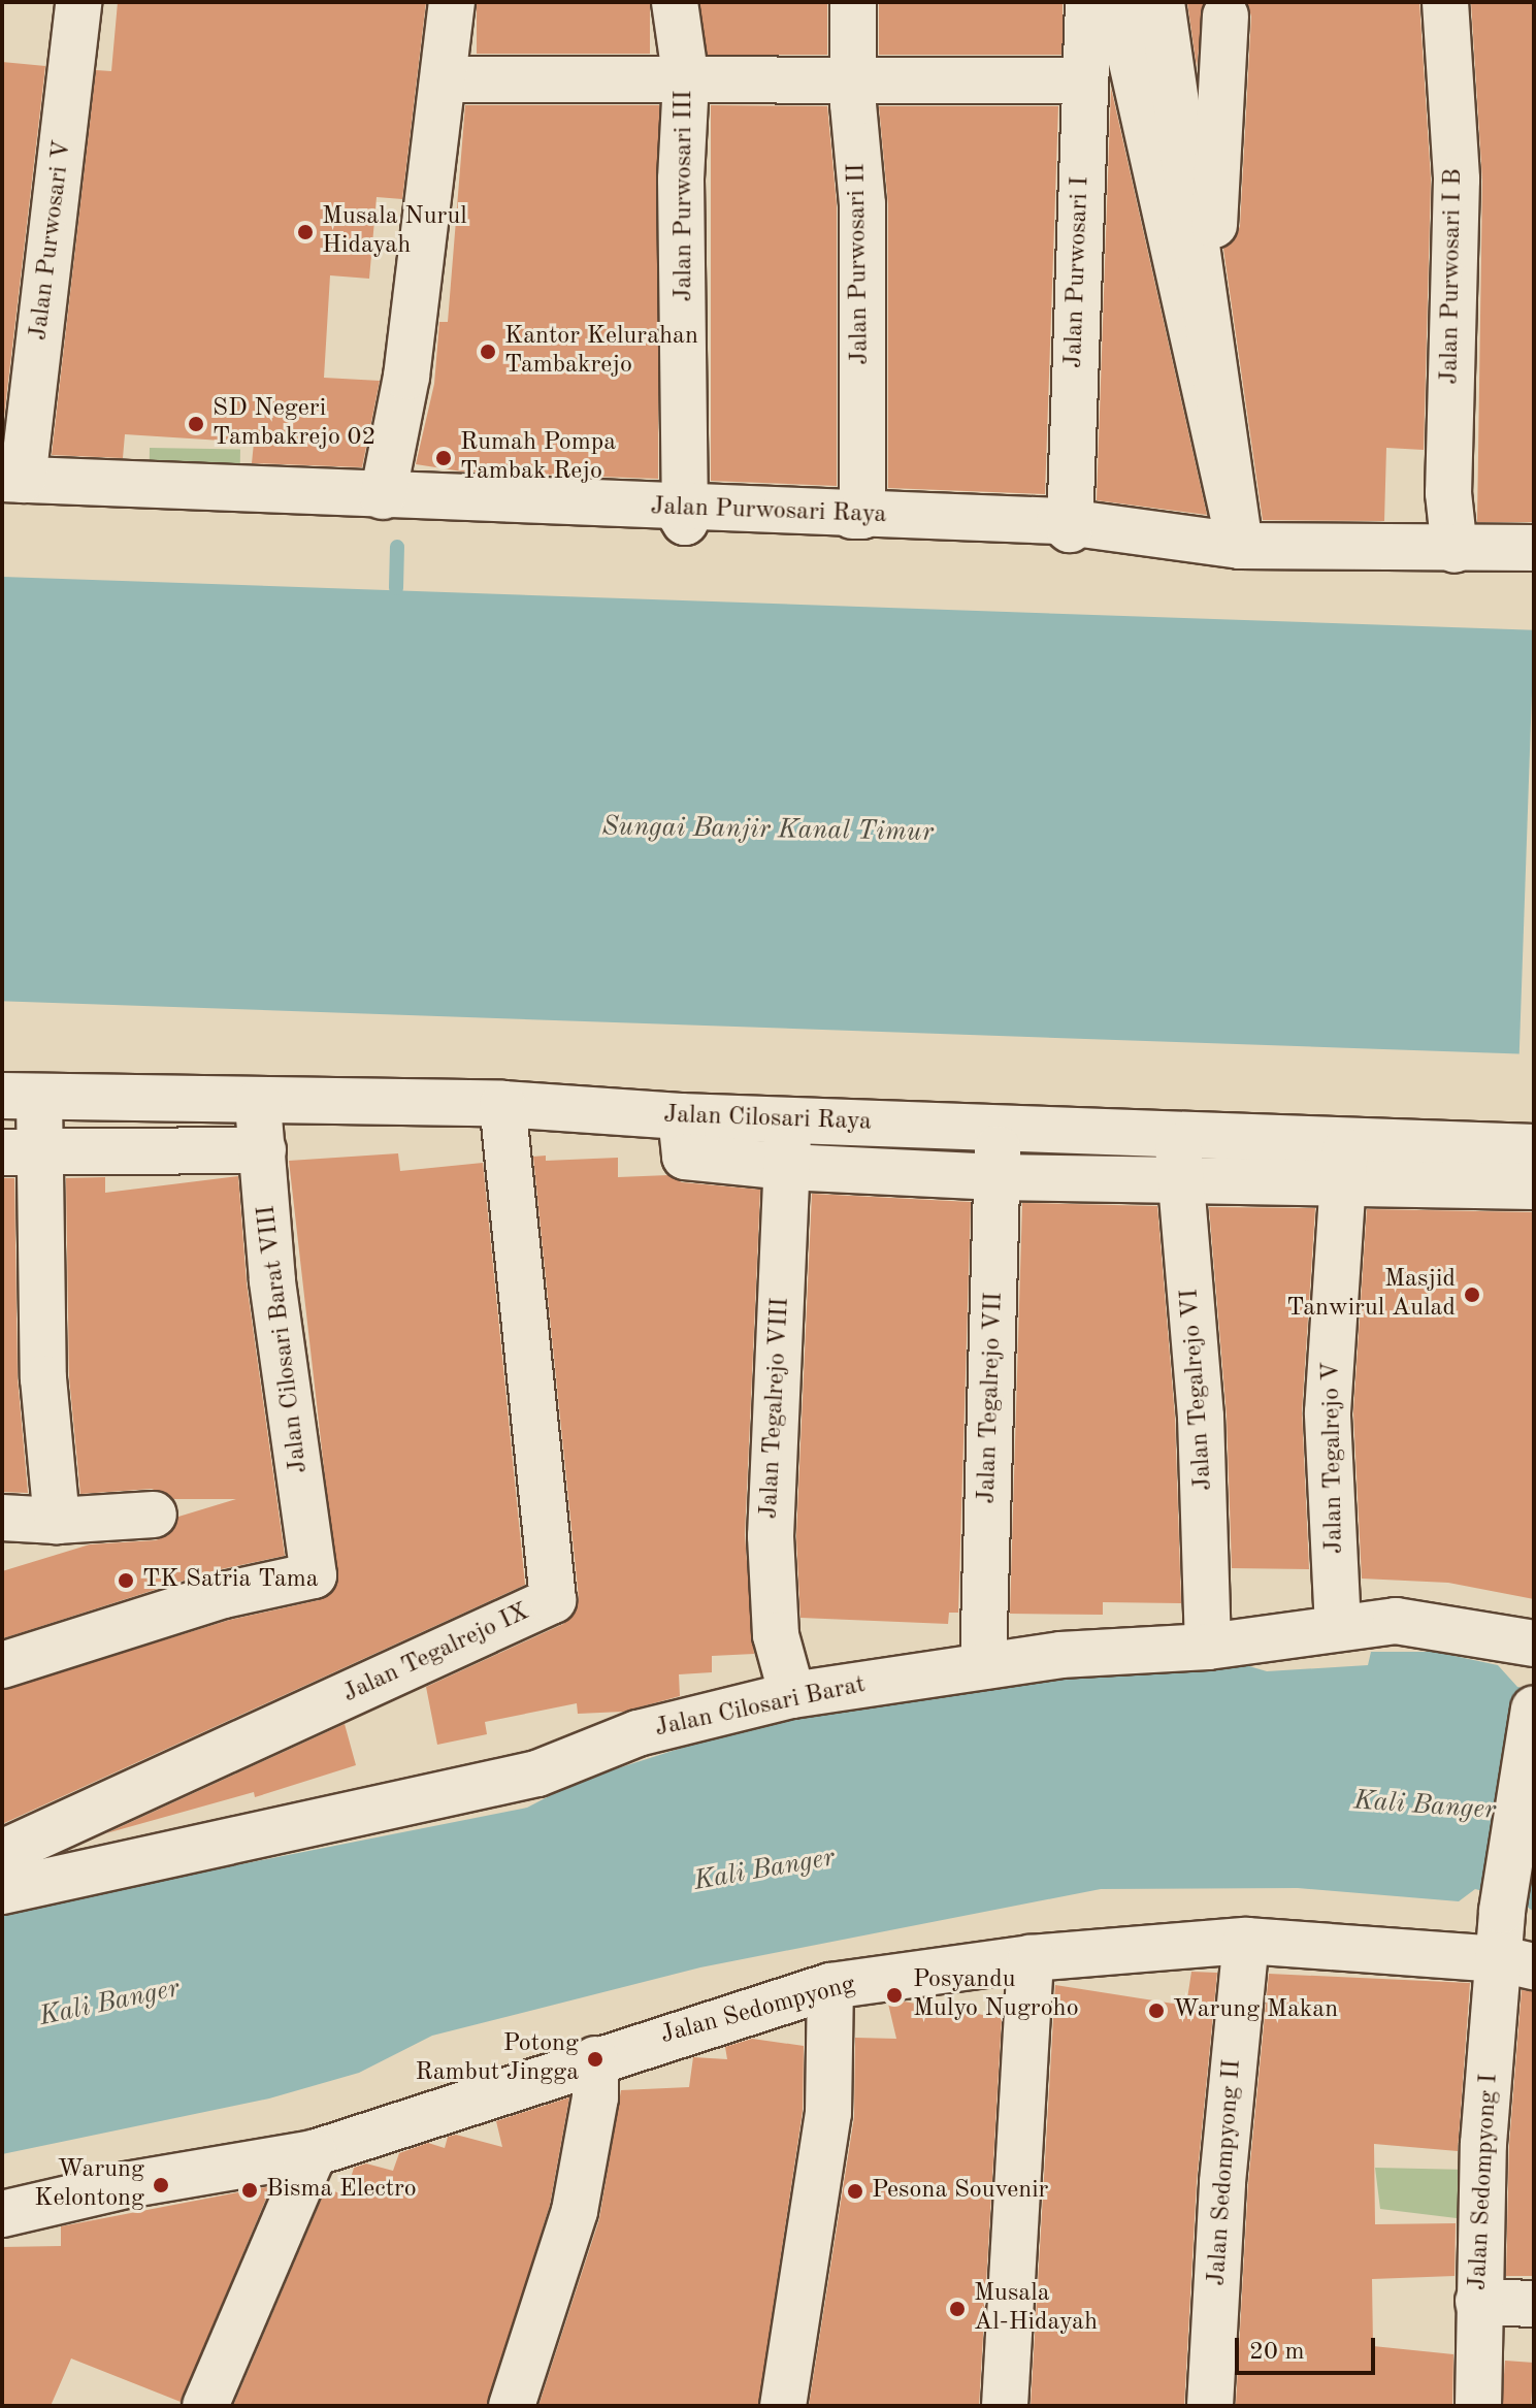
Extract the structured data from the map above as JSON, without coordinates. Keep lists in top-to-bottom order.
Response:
{
  "streets": {
    "street": [
      "Jalan Purwosari III",
      "Jalan Purwosari V",
      "Jalan Purwosari II",
      "Jalan Purwosari I",
      "Jalan Purwosari I B",
      "Jalan Purwosari Raya",
      "Jalan Cilosari Raya",
      "Jalan Cilosari Barat VIII",
      "Jalan Tegalrejo VI",
      "Jalan Tegalrejo VII",
      "Jalan Tegalrejo VIII",
      "Jalan Tegalrejo V",
      "Jalan Tegalrejo IX",
      "Jalan Cilosari Barat",
      "Jalan Sedompyong",
      "Jalan Sedompyong II",
      "Jalan Sedompyong I"
    ]
  },
  "crossings": [
    ["Jalan Purwosari III", "Jalan Purwosari Raya"],
    ["Jalan Purwosari V", "Jalan Purwosari Raya"],
    ["Jalan Purwosari II", "Jalan Purwosari Raya"],
    ["Jalan Purwosari I", "Jalan Purwosari Raya"],
    ["Jalan Purwosari I B", "Jalan Purwosari Raya"],
    ["Jalan Cilosari Raya", "Jalan Cilosari Barat VIII"],
    ["Jalan Cilosari Raya", "Jalan Tegalrejo VI"],
    ["Jalan Cilosari Raya", "Jalan Tegalrejo VII"],
    ["Jalan Cilosari Raya", "Jalan Tegalrejo VIII"],
    ["Jalan Cilosari Raya", "Jalan Tegalrejo V"],
    ["Jalan Cilosari Raya", "Jalan Tegalrejo IX"],
    ["Jalan Tegalrejo VI", "Jalan Cilosari Barat"],
    ["Jalan Tegalrejo VII", "Jalan Cilosari Barat"],
    ["Jalan Tegalrejo VIII", "Jalan Cilosari Barat"],
    ["Jalan Tegalrejo V", "Jalan Cilosari Barat"],
    ["Jalan Sedompyong", "Jalan Sedompyong II"],
    ["Jalan Sedompyong", "Jalan Sedompyong I"]
  ],
  "water": ["Sungai Banjir Kanal Timur", "Kali Banger"],
  "places": [
    "Musala Nurul Hidayah",
    "Kantor Kelurahan Tambakrejo",
    "SD Negeri Tambakrejo 02",
    "Rumah Pompa Tambak Rejo",
    "Masjid Tanwirul Aulad",
    "TK Satria Tama",
    "Posyandu Mulyo Nugroho",
    "Warung Makan",
    "Potong Rambut Jingga",
    "Warung Kelontong",
    "Bisma Electro",
    "Pesona Souvenir",
    "Musala Al-Hidayah"
  ],
  "scale_bar": "20 m"
}
